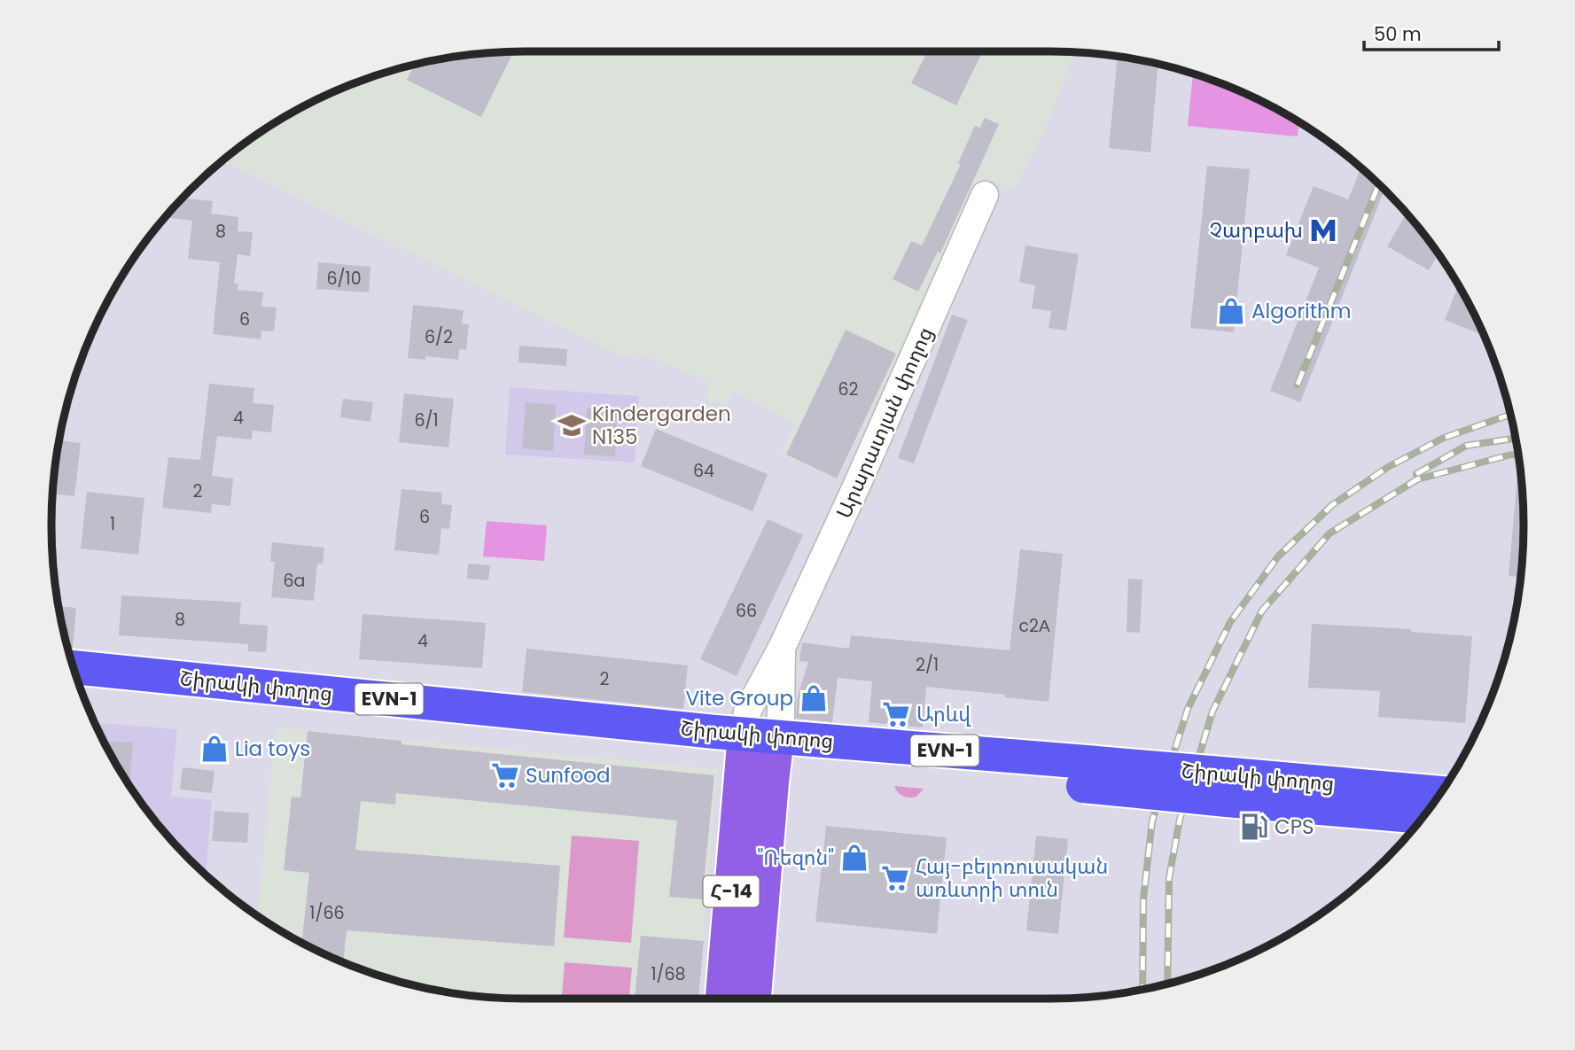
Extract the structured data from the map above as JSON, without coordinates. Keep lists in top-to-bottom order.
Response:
{
  "streets": {
    "highway": ["Շիրակի փողոց", "EVN-1"],
    "main road": ["Արարատյան փողոց", "Հ-14"]
  },
  "crossings": [
    ["Արարատյան փողոց", "Շիրակի փողոց"]
  ],
  "places": {
    "metro station": ["Չարբախ"],
    "shop": [
      "Algorithm",
      "Vite Group",
      "Lia toys",
      "\"Ռեզոն\""
    ],
    "school or university": ["Kindergarden N135"],
    "supermarket": ["Արևվ", "Sunfood", "Հայ-բելոռուսական առևտրի տուն"],
    "fuel station": ["CPS"]
  },
  "house_numbers": [
    "8",
    "6/10",
    "6",
    "6/2",
    "62",
    "4",
    "6/1",
    "64",
    "2",
    "6",
    "1",
    "6a",
    "66",
    "8",
    "c2А",
    "4",
    "2/1",
    "2",
    "1/66",
    "1/68"
  ],
  "scale_bar": "50 m"
}
